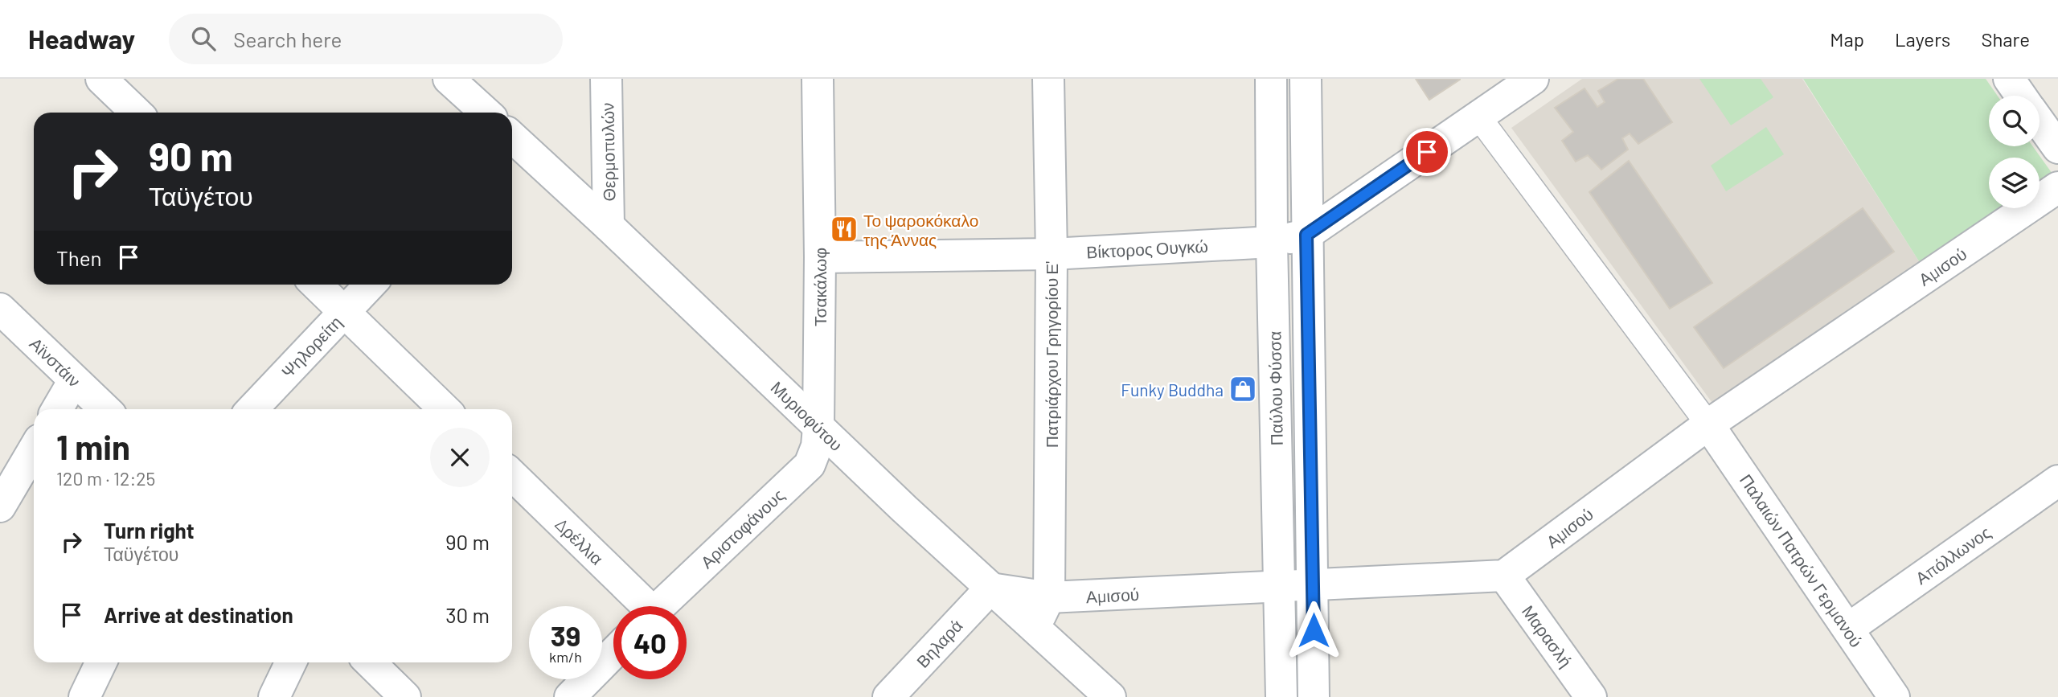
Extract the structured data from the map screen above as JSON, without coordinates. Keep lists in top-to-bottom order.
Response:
{
  "streets": {
    "street": [
      "Θερμοπυλών",
      "Βίκτορος Ουγκώ",
      "Αμισού",
      "Τσακάλωφ",
      "Ψηλορείτη",
      "Πατριάρχου Γρηγορίου Ε'",
      "Αϊνστάιν",
      "Παύλου Φύσσα",
      "Μυριοφύτου",
      "Αριστοφάνους",
      "Δρέλλια",
      "Απόλλωνος",
      "Παλαιών Πατρών Γερμανού",
      "Μαρασλή",
      "Βηλαρά"
    ]
  },
  "crossings": [
    ["Θερμοπυλών", "Μυριοφύτου"],
    ["Βίκτορος Ουγκώ", "Τσακάλωφ"],
    ["Βίκτορος Ουγκώ", "Πατριάρχου Γρηγορίου Ε'"],
    ["Βίκτορος Ουγκώ", "Παύλου Φύσσα"],
    ["Αμισού", "Πατριάρχου Γρηγορίου Ε'"],
    ["Αμισού", "Παύλου Φύσσα"],
    ["Αμισού", "Μυριοφύτου"],
    ["Αμισού", "Παλαιών Πατρών Γερμανού"],
    ["Αμισού", "Μαρασλή"],
    ["Αμισού", "Βηλαρά"],
    ["Τσακάλωφ", "Μυριοφύτου"],
    ["Τσακάλωφ", "Αριστοφάνους"],
    ["Πατριάρχου Γρηγορίου Ε'", "Μυριοφύτου"],
    ["Μυριοφύτου", "Αριστοφάνους"],
    ["Μυριοφύτου", "Βηλαρά"],
    ["Απόλλωνος", "Παλαιών Πατρών Γερμανού"]
  ],
  "places": {
    "restaurant": ["Το ψαροκόκαλο της Άννας"],
    "shop": ["Funky Buddha"]
  },
  "page": {
    "header": "Headway",
    "search": "Search here",
    "nav": ["Map", "Layers", "Share"],
    "turn": ["90 m", "Ταϋγέτου"],
    "then": "Then",
    "heading": ["1 min", "120 m · 12:25"],
    "list": [
      {
        "name": "Turn right",
        "note": "Ταϋγέτου",
        "value": "90 m"
      },
      {
        "name": "Arrive at destination",
        "value": "30 m"
      }
    ],
    "speed": "39 km/h",
    "limit": "40"
  }
}
